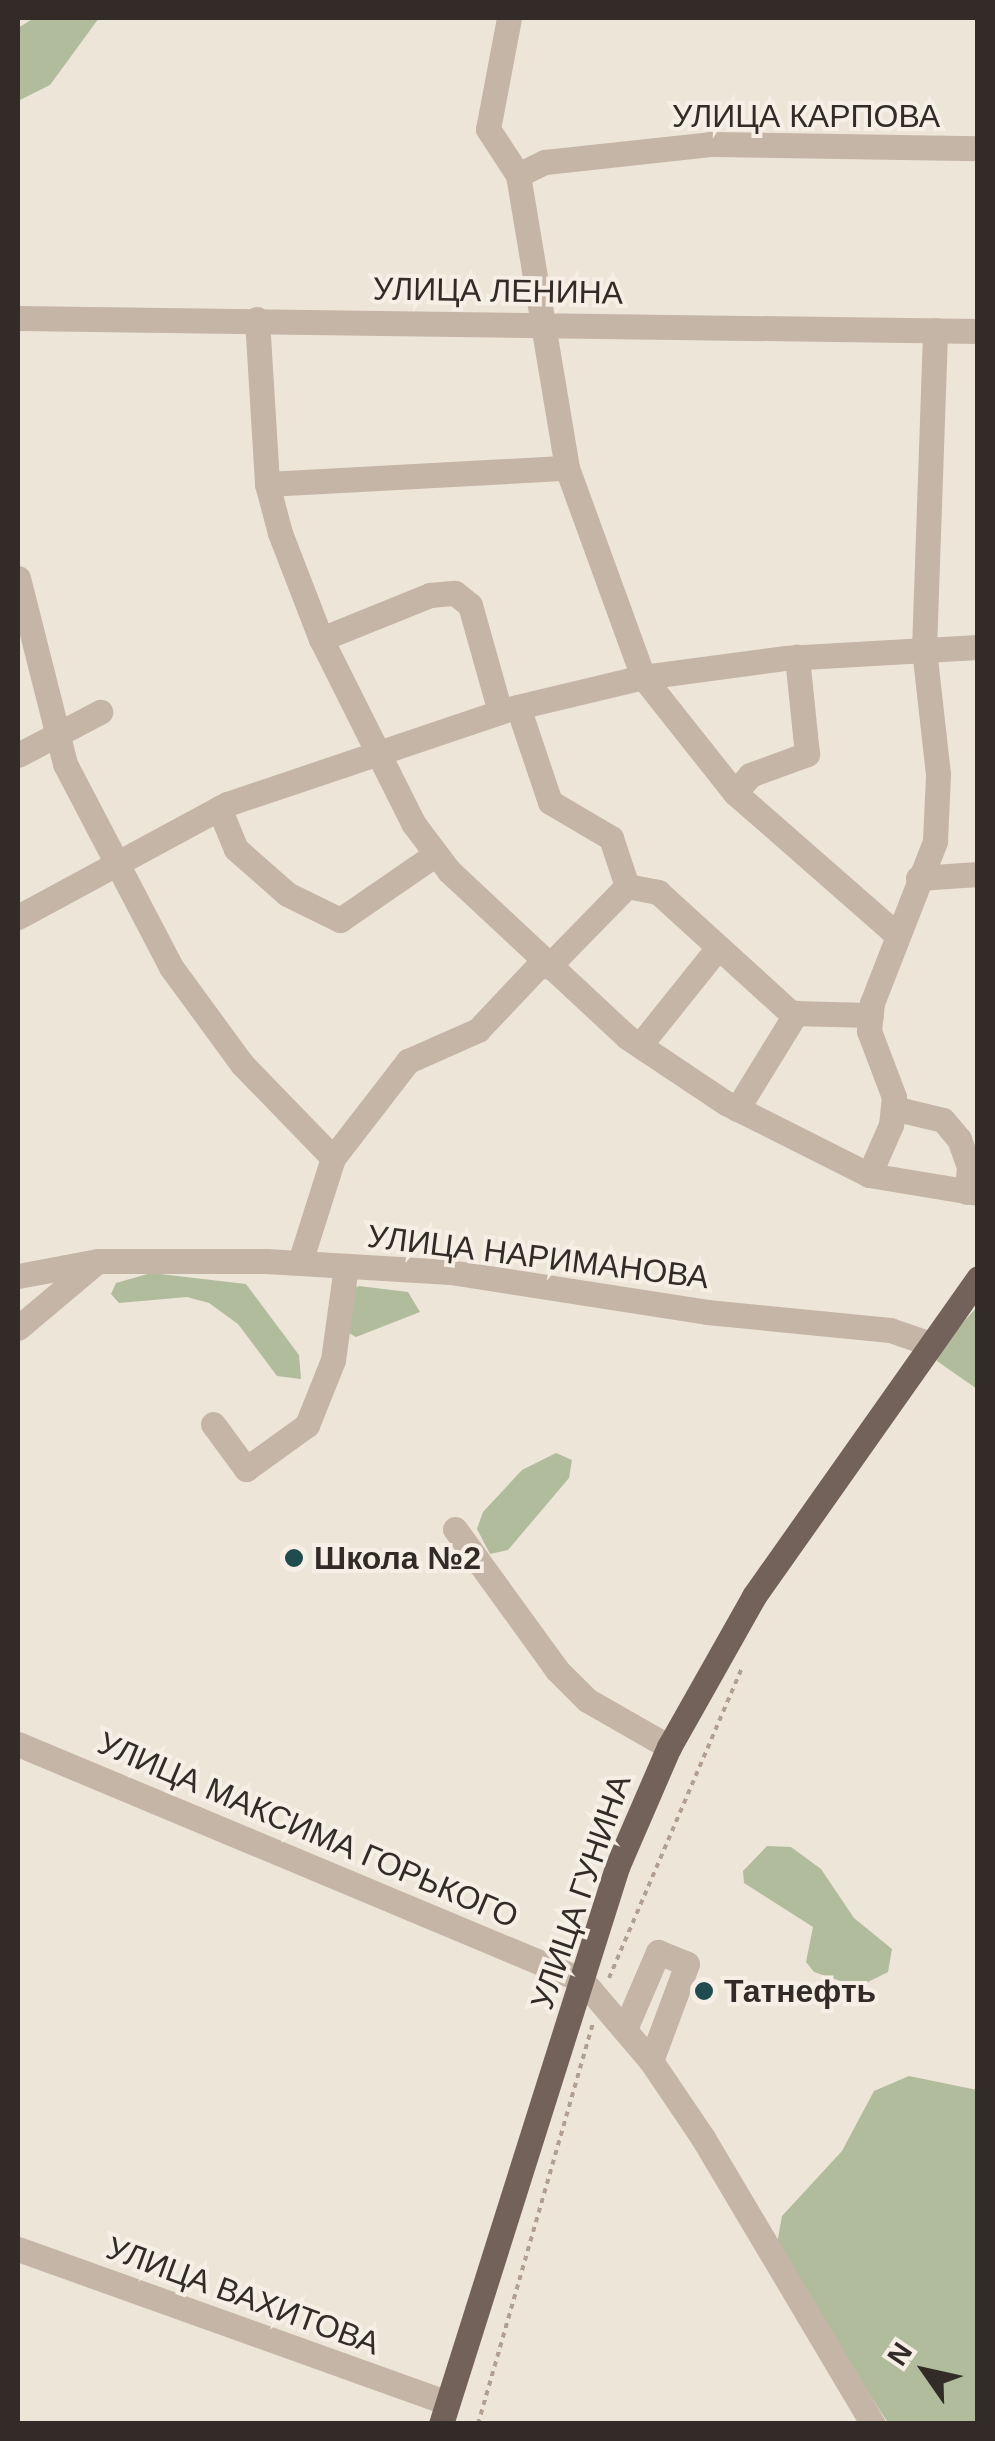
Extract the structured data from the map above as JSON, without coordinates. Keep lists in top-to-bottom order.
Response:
{
  "streets": {
    "main road": ["УЛИЦА ГУНИНА"],
    "street": [
      "УЛИЦА КАРПОВА",
      "УЛИЦА ЛЕНИНА",
      "УЛИЦА НАРИМАНОВА",
      "УЛИЦА МАКСИМА ГОРЬКОГО",
      "УЛИЦА ВАХИТОВА"
    ]
  },
  "crossings": [
    ["УЛИЦА НАРИМАНОВА", "УЛИЦА ГУНИНА"],
    ["УЛИЦА МАКСИМА ГОРЬКОГО", "УЛИЦА ГУНИНА"],
    ["УЛИЦА ГУНИНА", "УЛИЦА ВАХИТОВА"]
  ],
  "places": ["Школа №2", "Татнефть"],
  "north": "top left"
}
